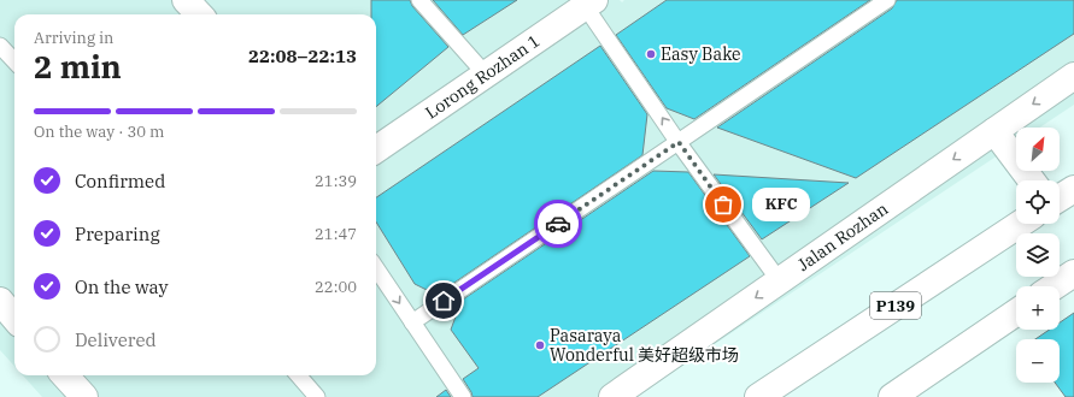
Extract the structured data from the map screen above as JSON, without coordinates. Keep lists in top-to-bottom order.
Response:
{
  "streets": {
    "street": ["Lorong Rozhan 1", "Jalan Rozhan", "P139"]
  },
  "places": ["Easy Bake", "KFC", "Pasaraya Wonderful 美好超级市场"],
  "north": "top right",
  "page": {
    "heading": ["2 min", "Arriving in", "22:08–22:13"],
    "bar": "On the way · 30 m",
    "map_buttons": ["+", "−"],
    "list": [
      ["Confirmed", "21:39"],
      ["Preparing", "21:47"],
      ["On the way", "22:00"],
      "Delivered"
    ],
    "bubble": "KFC"
  }
}
